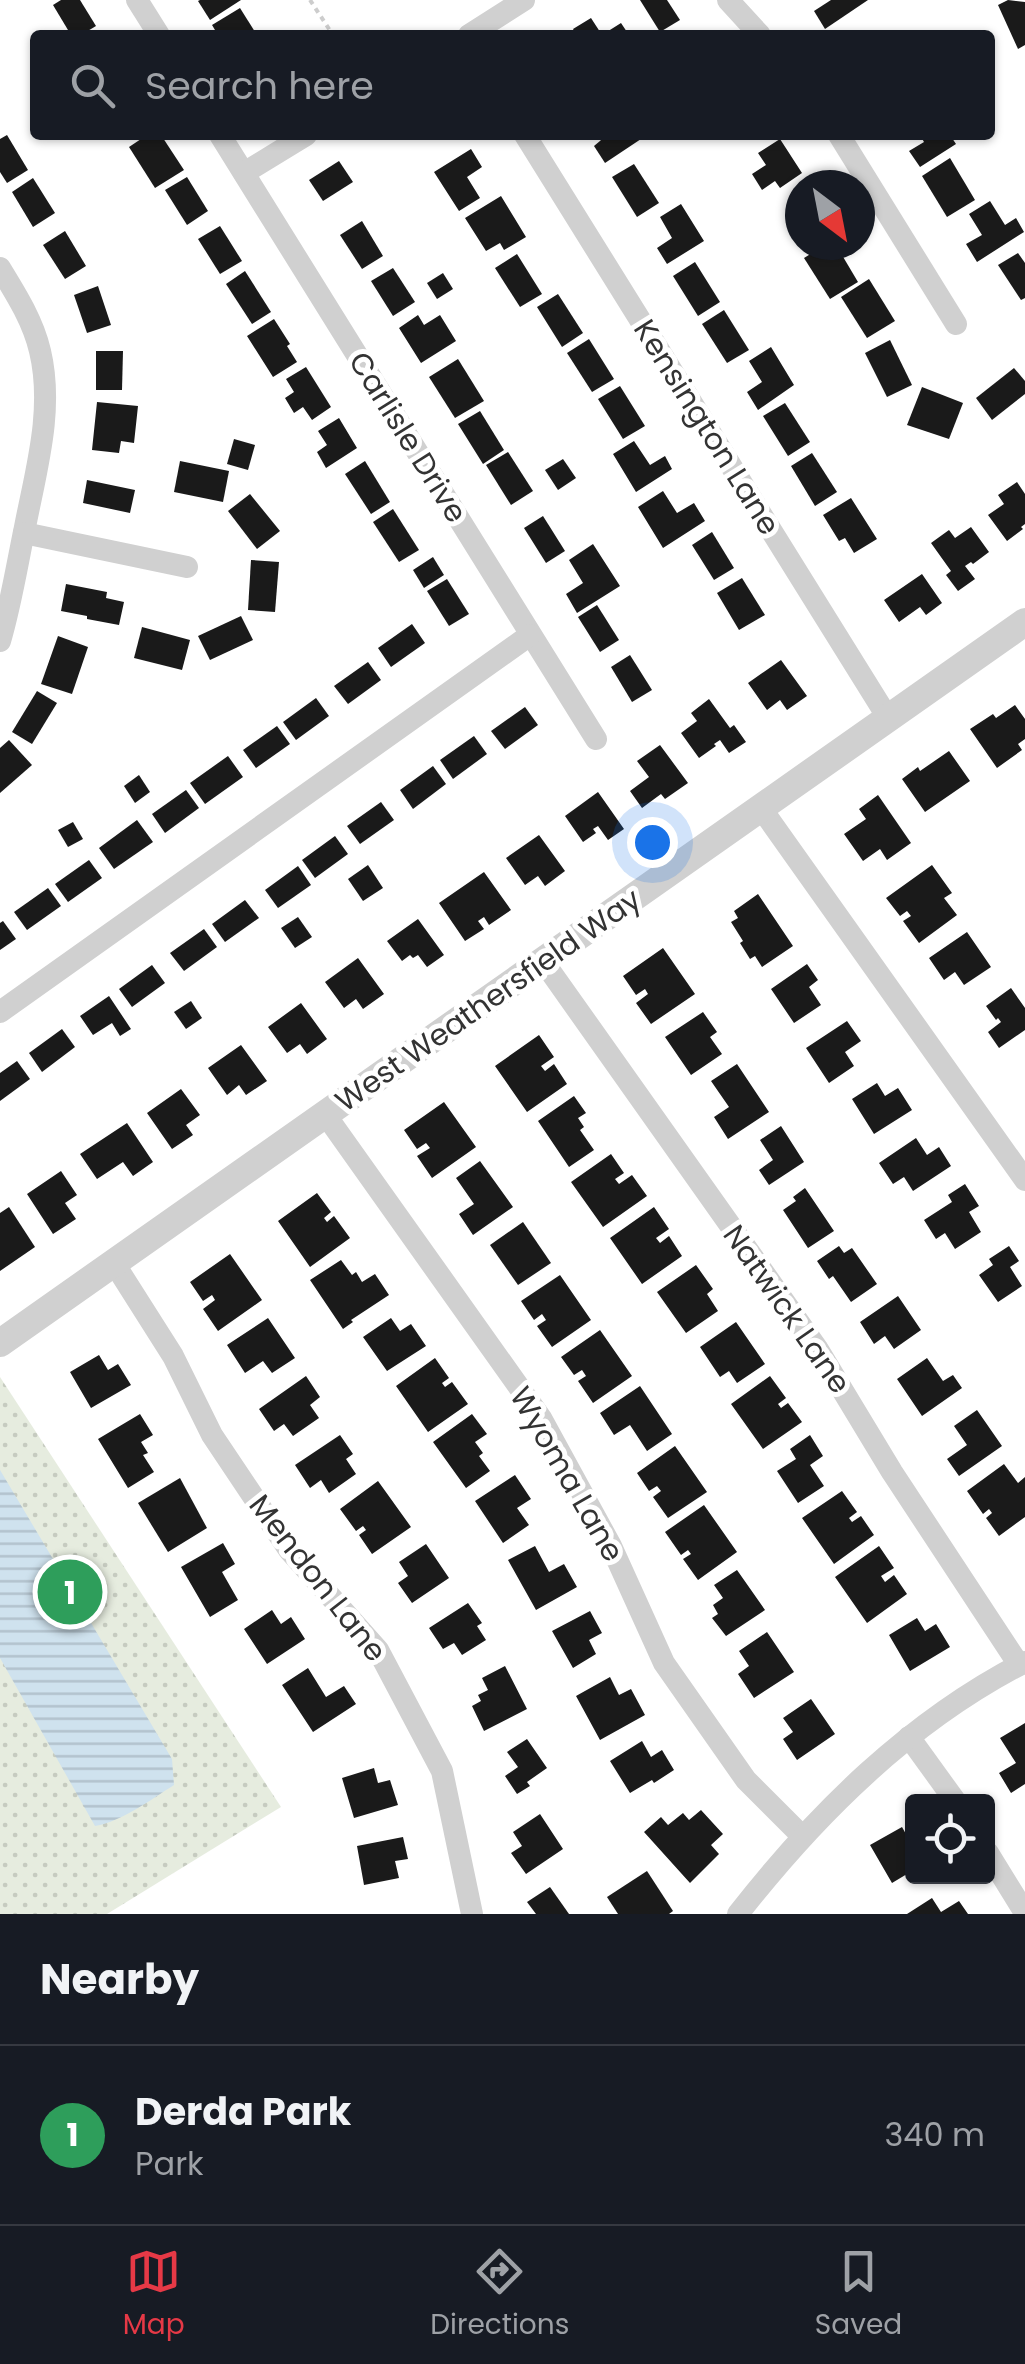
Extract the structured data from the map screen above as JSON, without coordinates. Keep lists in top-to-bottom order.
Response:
{
  "streets": {
    "street": [
      "Kensington Lane",
      "Carlisle Drive",
      "West Weathersfield Way",
      "Natwick Lane",
      "Wyoma Lane",
      "Mendon Lane"
    ]
  },
  "crossings": [
    ["Kensington Lane", "West Weathersfield Way"],
    ["West Weathersfield Way", "Natwick Lane"],
    ["West Weathersfield Way", "Wyoma Lane"],
    ["West Weathersfield Way", "Mendon Lane"]
  ],
  "north": "bottom right",
  "page": {
    "search": "Search here",
    "pins": "1",
    "heading": "Nearby",
    "list": [
      {
        "mark": "1",
        "name": "Derda Park",
        "note": "Park",
        "value": "340 m"
      }
    ],
    "nav": ["Map", "Directions", "Saved"]
  }
}
